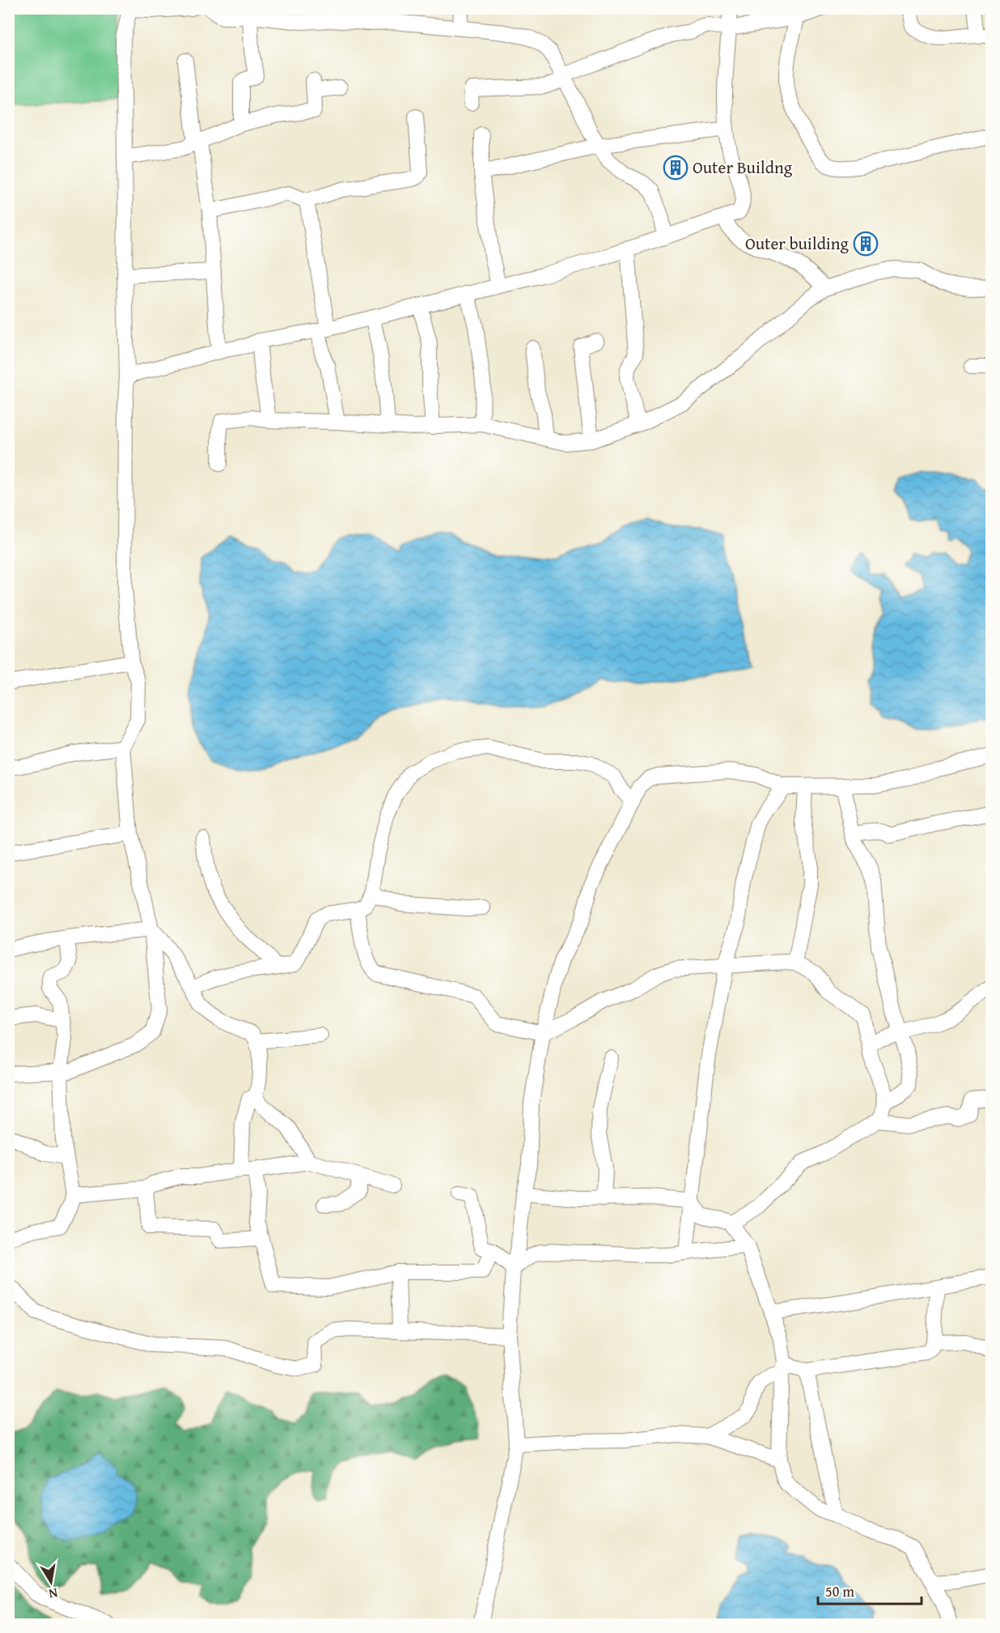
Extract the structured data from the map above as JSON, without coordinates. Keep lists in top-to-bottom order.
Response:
{
  "places": {
    "building": ["Outer Buildng", "Outer building"]
  },
  "scale_bar": "50 m",
  "north": "bottom"
}
